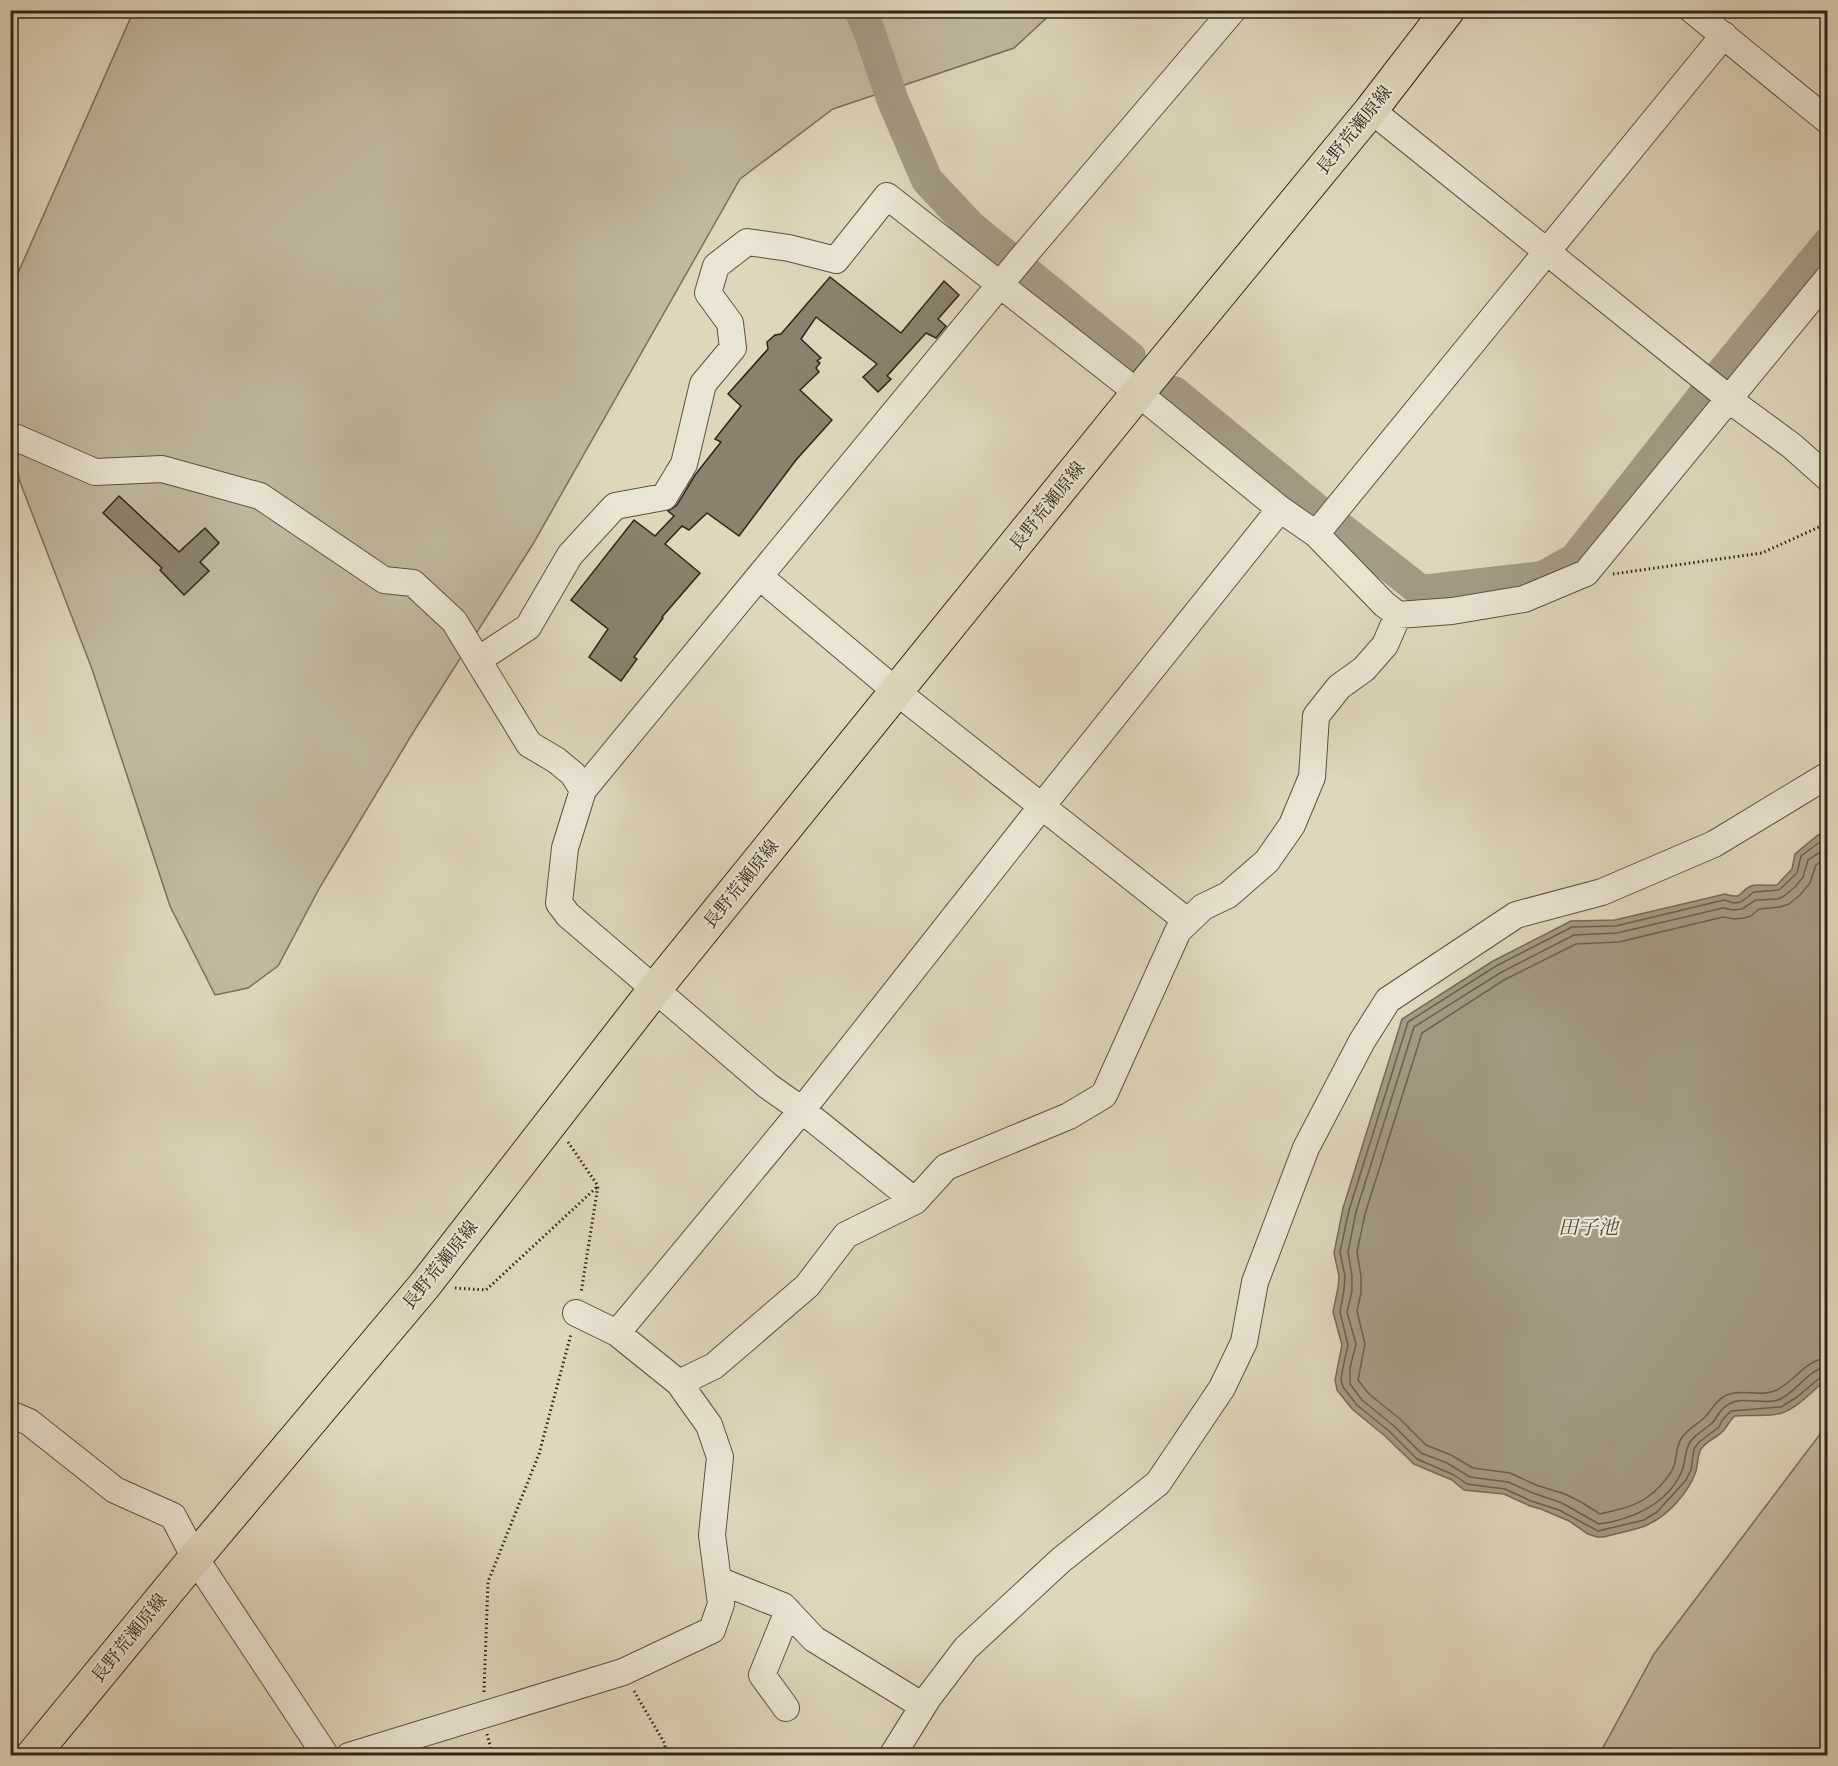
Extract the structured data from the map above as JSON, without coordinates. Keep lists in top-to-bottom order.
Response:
{
  "streets": {
    "main road": ["長野荒瀬原線"]
  },
  "water": ["田子池"]
}
